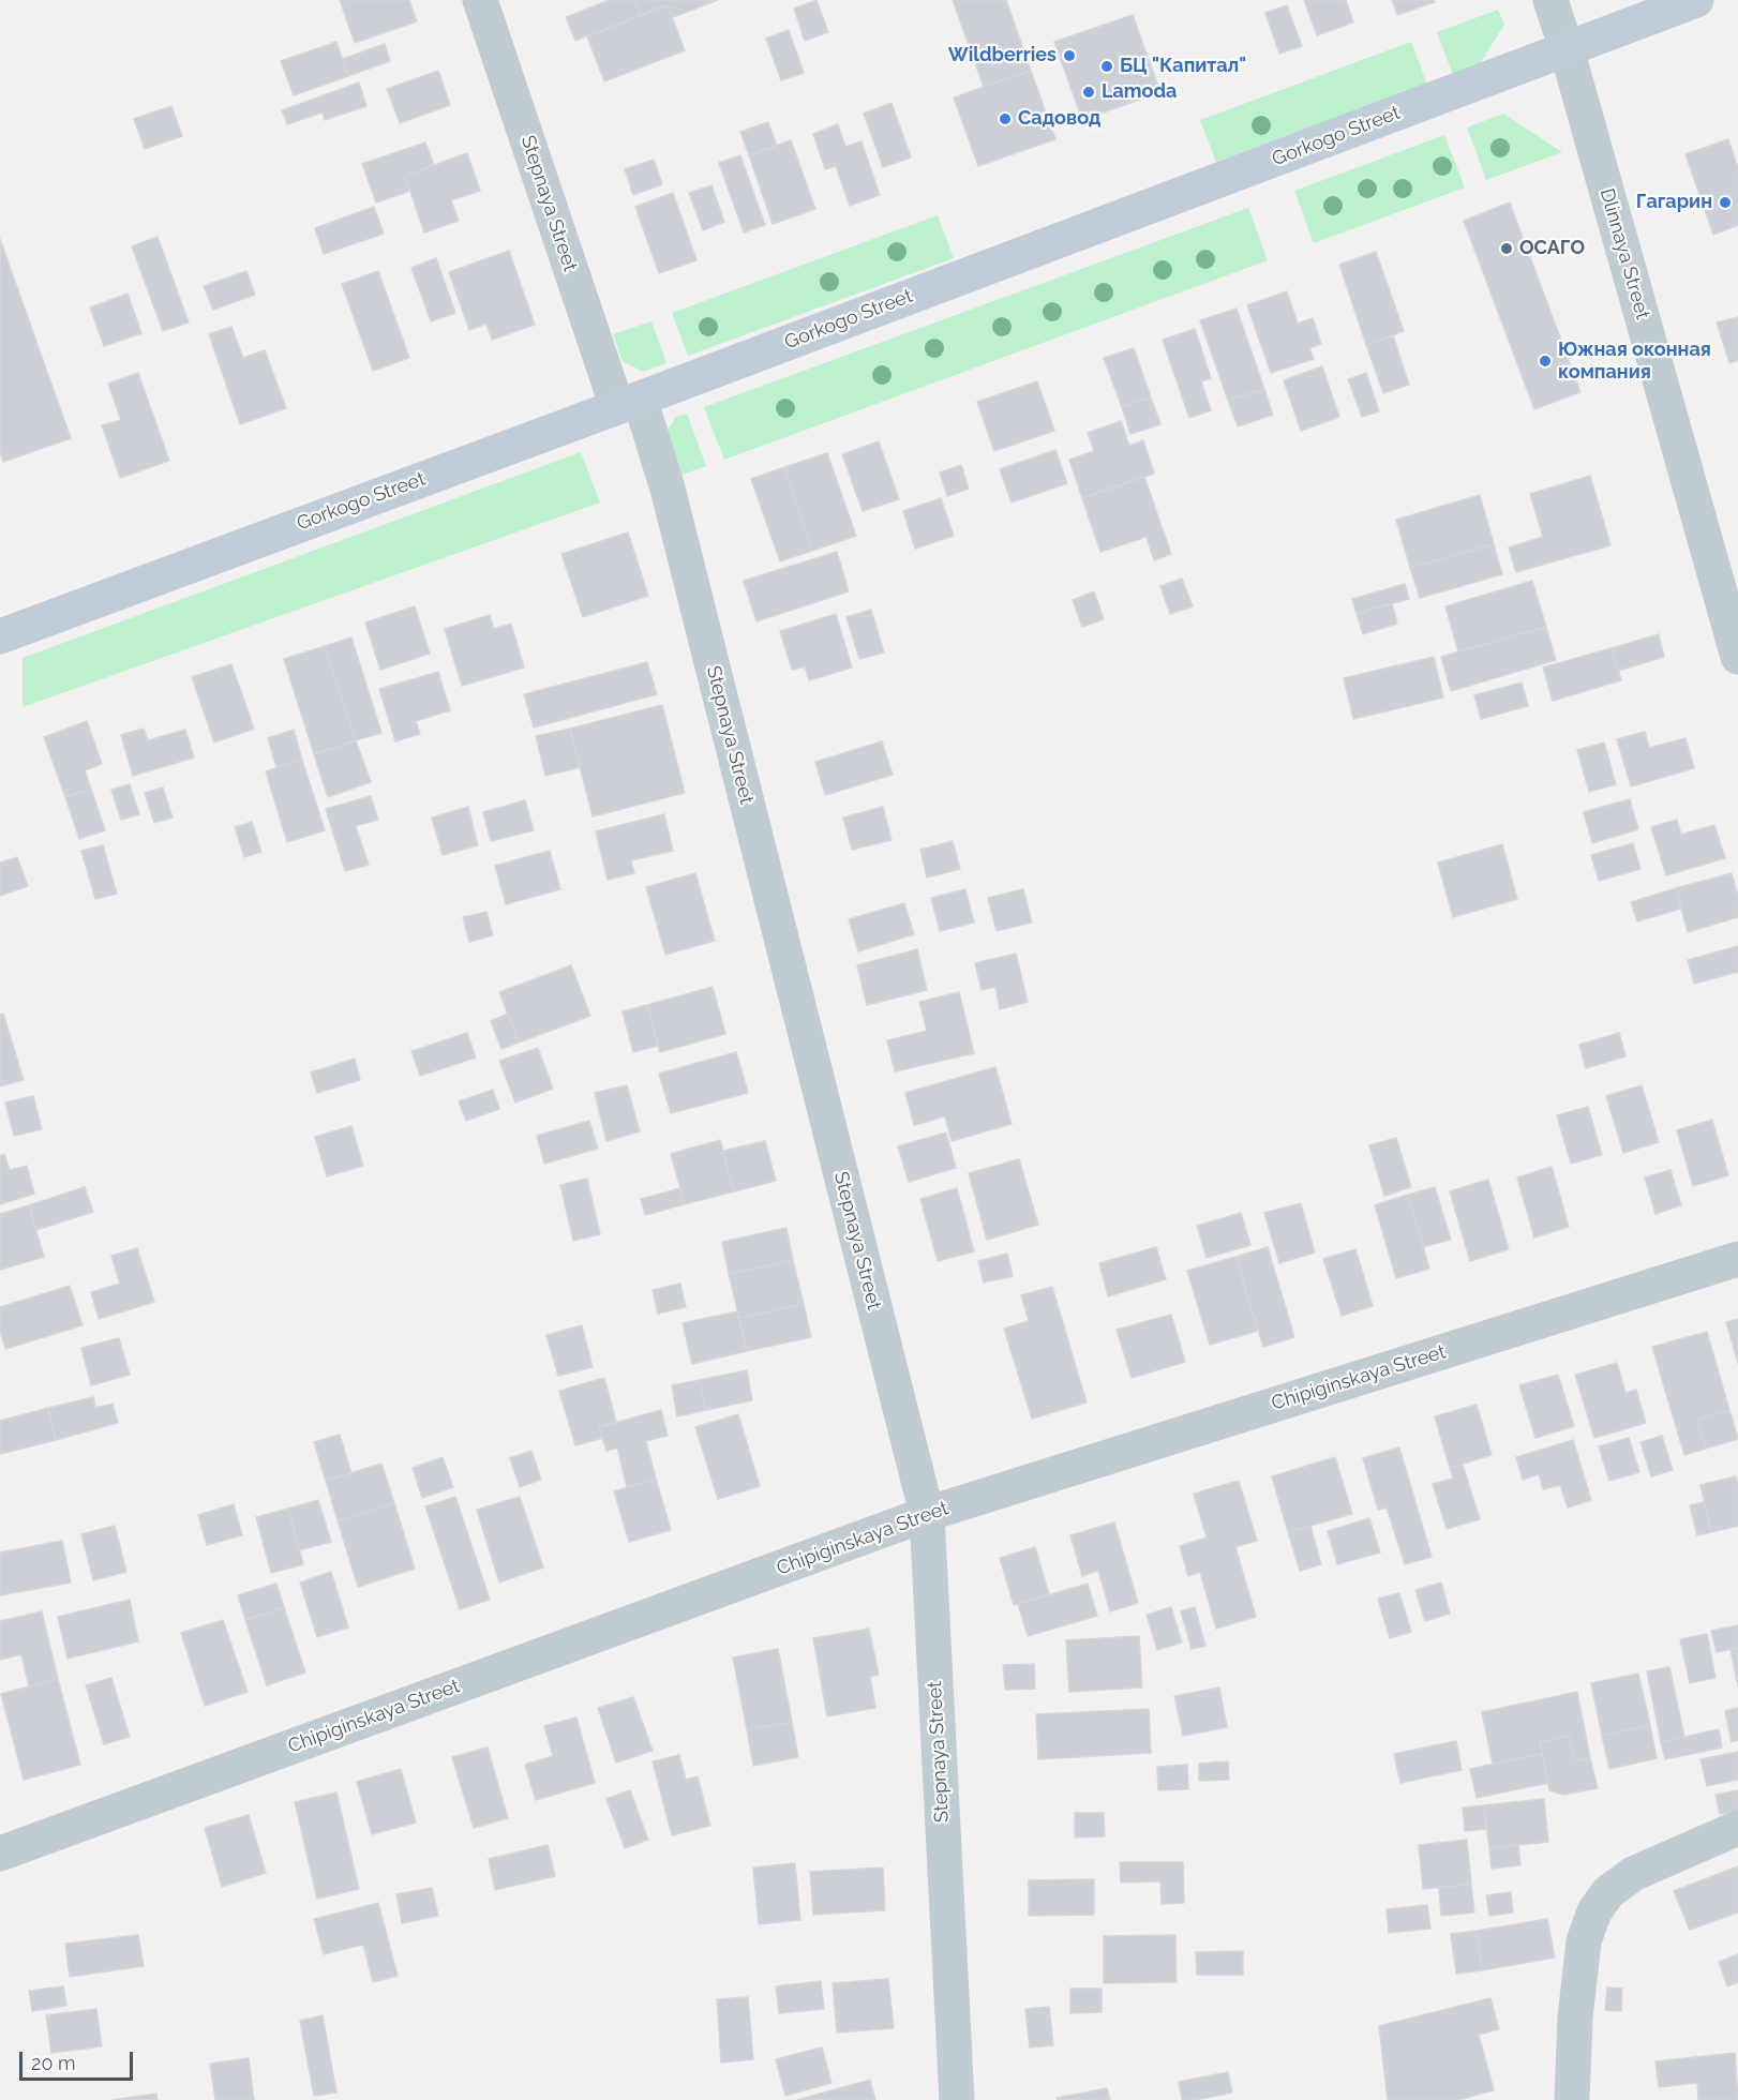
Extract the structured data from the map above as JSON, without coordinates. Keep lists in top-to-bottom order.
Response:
{
  "streets": {
    "main road": ["Gorkogo Street"],
    "street": ["Stepnaya Street", "Dlinnaya Street", "Chipiginskaya Street"]
  },
  "crossings": [
    ["Gorkogo Street", "Stepnaya Street"],
    ["Gorkogo Street", "Dlinnaya Street"],
    ["Stepnaya Street", "Chipiginskaya Street"]
  ],
  "places": [
    "Wildberries",
    "БЦ \"Капитал\"",
    "Lamoda",
    "Садовод",
    "Гагарин",
    "ОСАГО",
    "Южная оконная компания"
  ],
  "scale_bar": "20 m"
}
